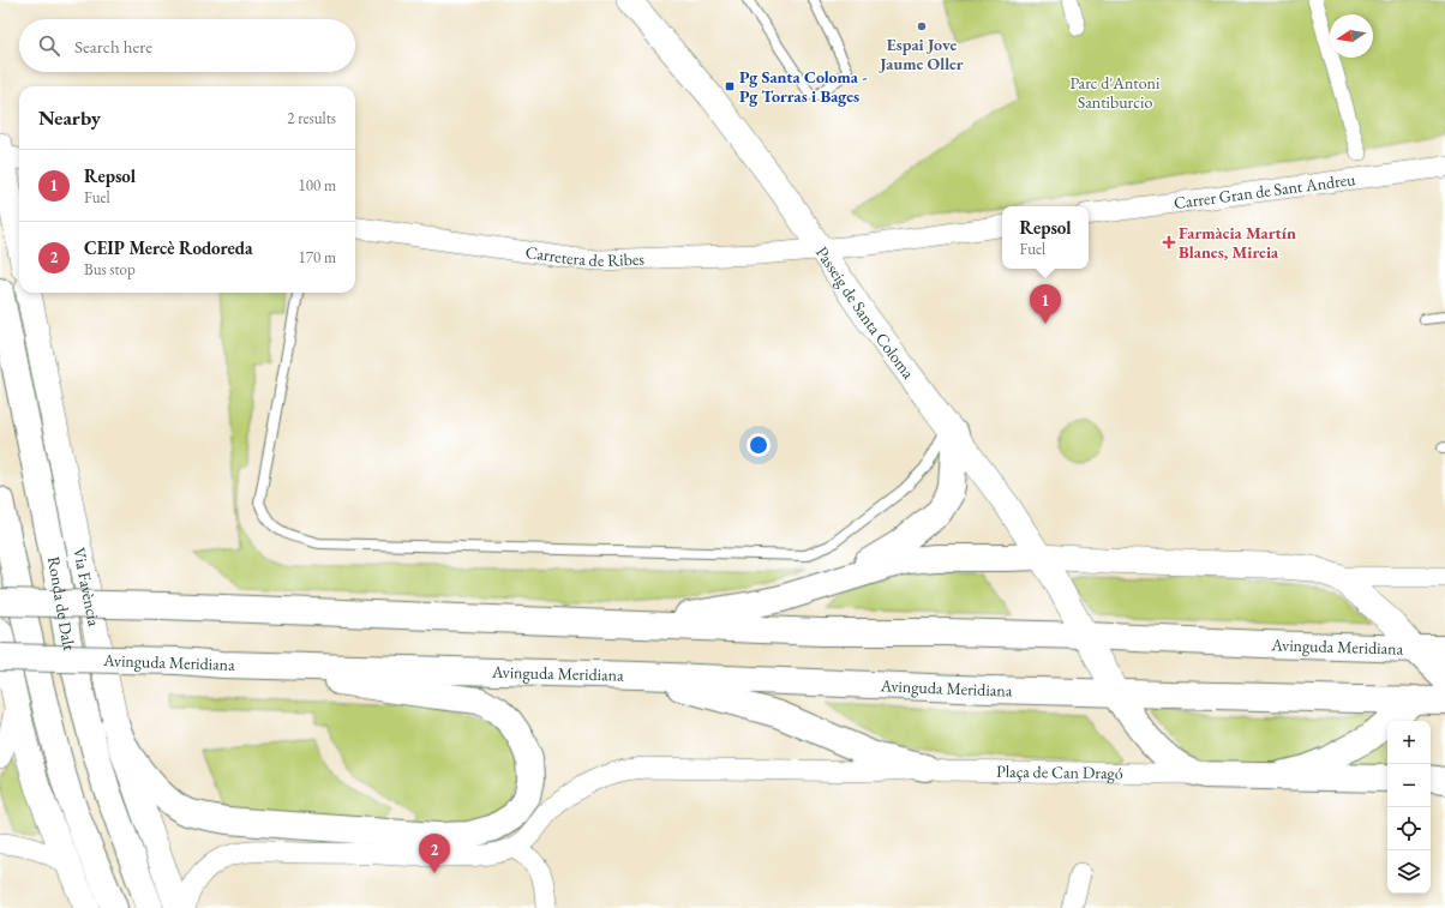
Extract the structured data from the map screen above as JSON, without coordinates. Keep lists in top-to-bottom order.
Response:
{
  "streets": {
    "main road": ["Ronda de Dalt", "Avinguda Meridiana", "Plaça de Can Dragó"],
    "street": [
      "Carrer Gran de Sant Andreu",
      "Carretera de Ribes",
      "Passeig de Santa Coloma",
      "Via Favència"
    ]
  },
  "crossings": [
    ["Carretera de Ribes", "Passeig de Santa Coloma"],
    ["Passeig de Santa Coloma", "Avinguda Meridiana"],
    ["Avinguda Meridiana", "Plaça de Can Dragó"]
  ],
  "parks": ["Parc d'Antoni Santiburcio"],
  "places": {
    "other": ["Espai Jove Jaume Oller"],
    "transit": ["Pg Santa Coloma - Pg Torras i Bages"],
    "health": ["Farmàcia Martín Blanes, Mireia"]
  },
  "north": "left",
  "page": {
    "search": "Search here",
    "heading": ["Nearby", "2 results"],
    "list": [
      {
        "mark": "1",
        "name": "Repsol",
        "note": "Fuel",
        "value": "100 m"
      },
      {
        "mark": "2",
        "name": "CEIP Mercè Rodoreda",
        "note": "Bus stop",
        "value": "170 m"
      }
    ],
    "popup": ["Repsol", "Fuel"],
    "pins": ["1", "2"],
    "map_buttons": ["+", "−"]
  }
}
